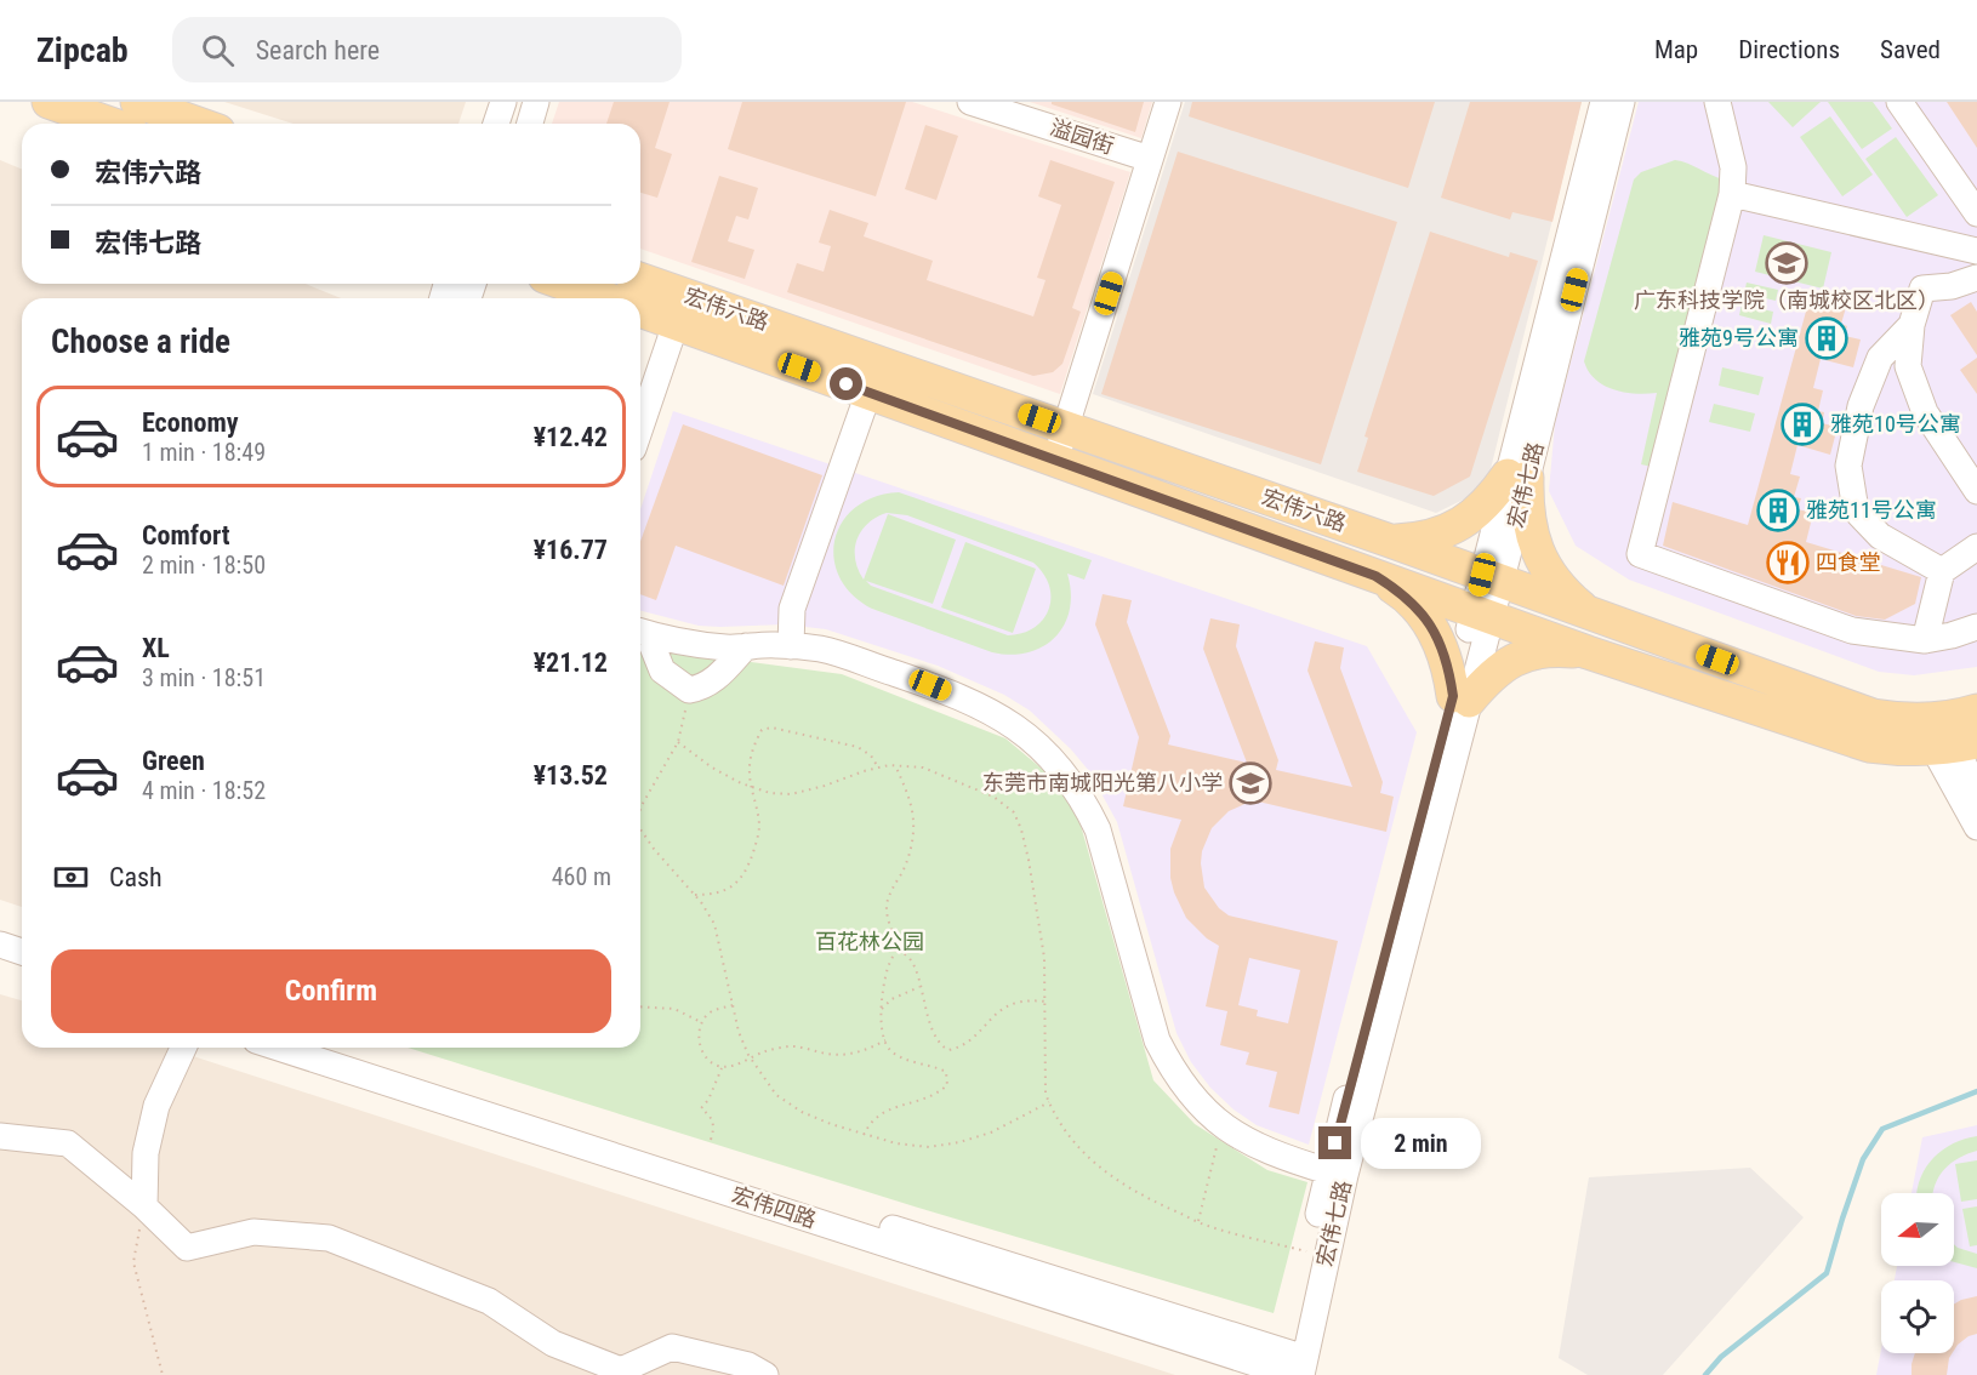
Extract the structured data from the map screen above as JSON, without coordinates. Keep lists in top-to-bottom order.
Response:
{
  "streets": {
    "main road": ["宏伟六路"],
    "street": ["溢园街", "宏伟七路", "宏伟四路"]
  },
  "crossings": [
    ["宏伟六路", "宏伟七路"],
    ["宏伟七路", "宏伟四路"]
  ],
  "parks": ["百花林公园"],
  "places": {
    "school or university": ["广东科技学院（南城校区北区）", "东莞市南城阳光第八小学"],
    "building": ["雅苑9号公寓", "雅苑10号公寓", "雅苑11号公寓"],
    "restaurant": ["四食堂"]
  },
  "north": "left",
  "page": {
    "header": "Zipcab",
    "search": "Search here",
    "nav": ["Map", "Directions", "Saved"],
    "banner": ["宏伟六路", "宏伟七路"],
    "heading": "Choose a ride",
    "list": [
      {
        "name": "Economy",
        "note": "1 min · 18:49",
        "value": "¥12.42"
      },
      {
        "name": "Comfort",
        "note": "2 min · 18:50",
        "value": "¥16.77"
      },
      {
        "name": "XL",
        "note": "3 min · 18:51",
        "value": "¥21.12"
      },
      {
        "name": "Green",
        "note": "4 min · 18:52",
        "value": "¥13.52"
      }
    ],
    "pay": ["Cash", "460 m"],
    "buttons": "Confirm",
    "bubble": "2 min"
  }
}
